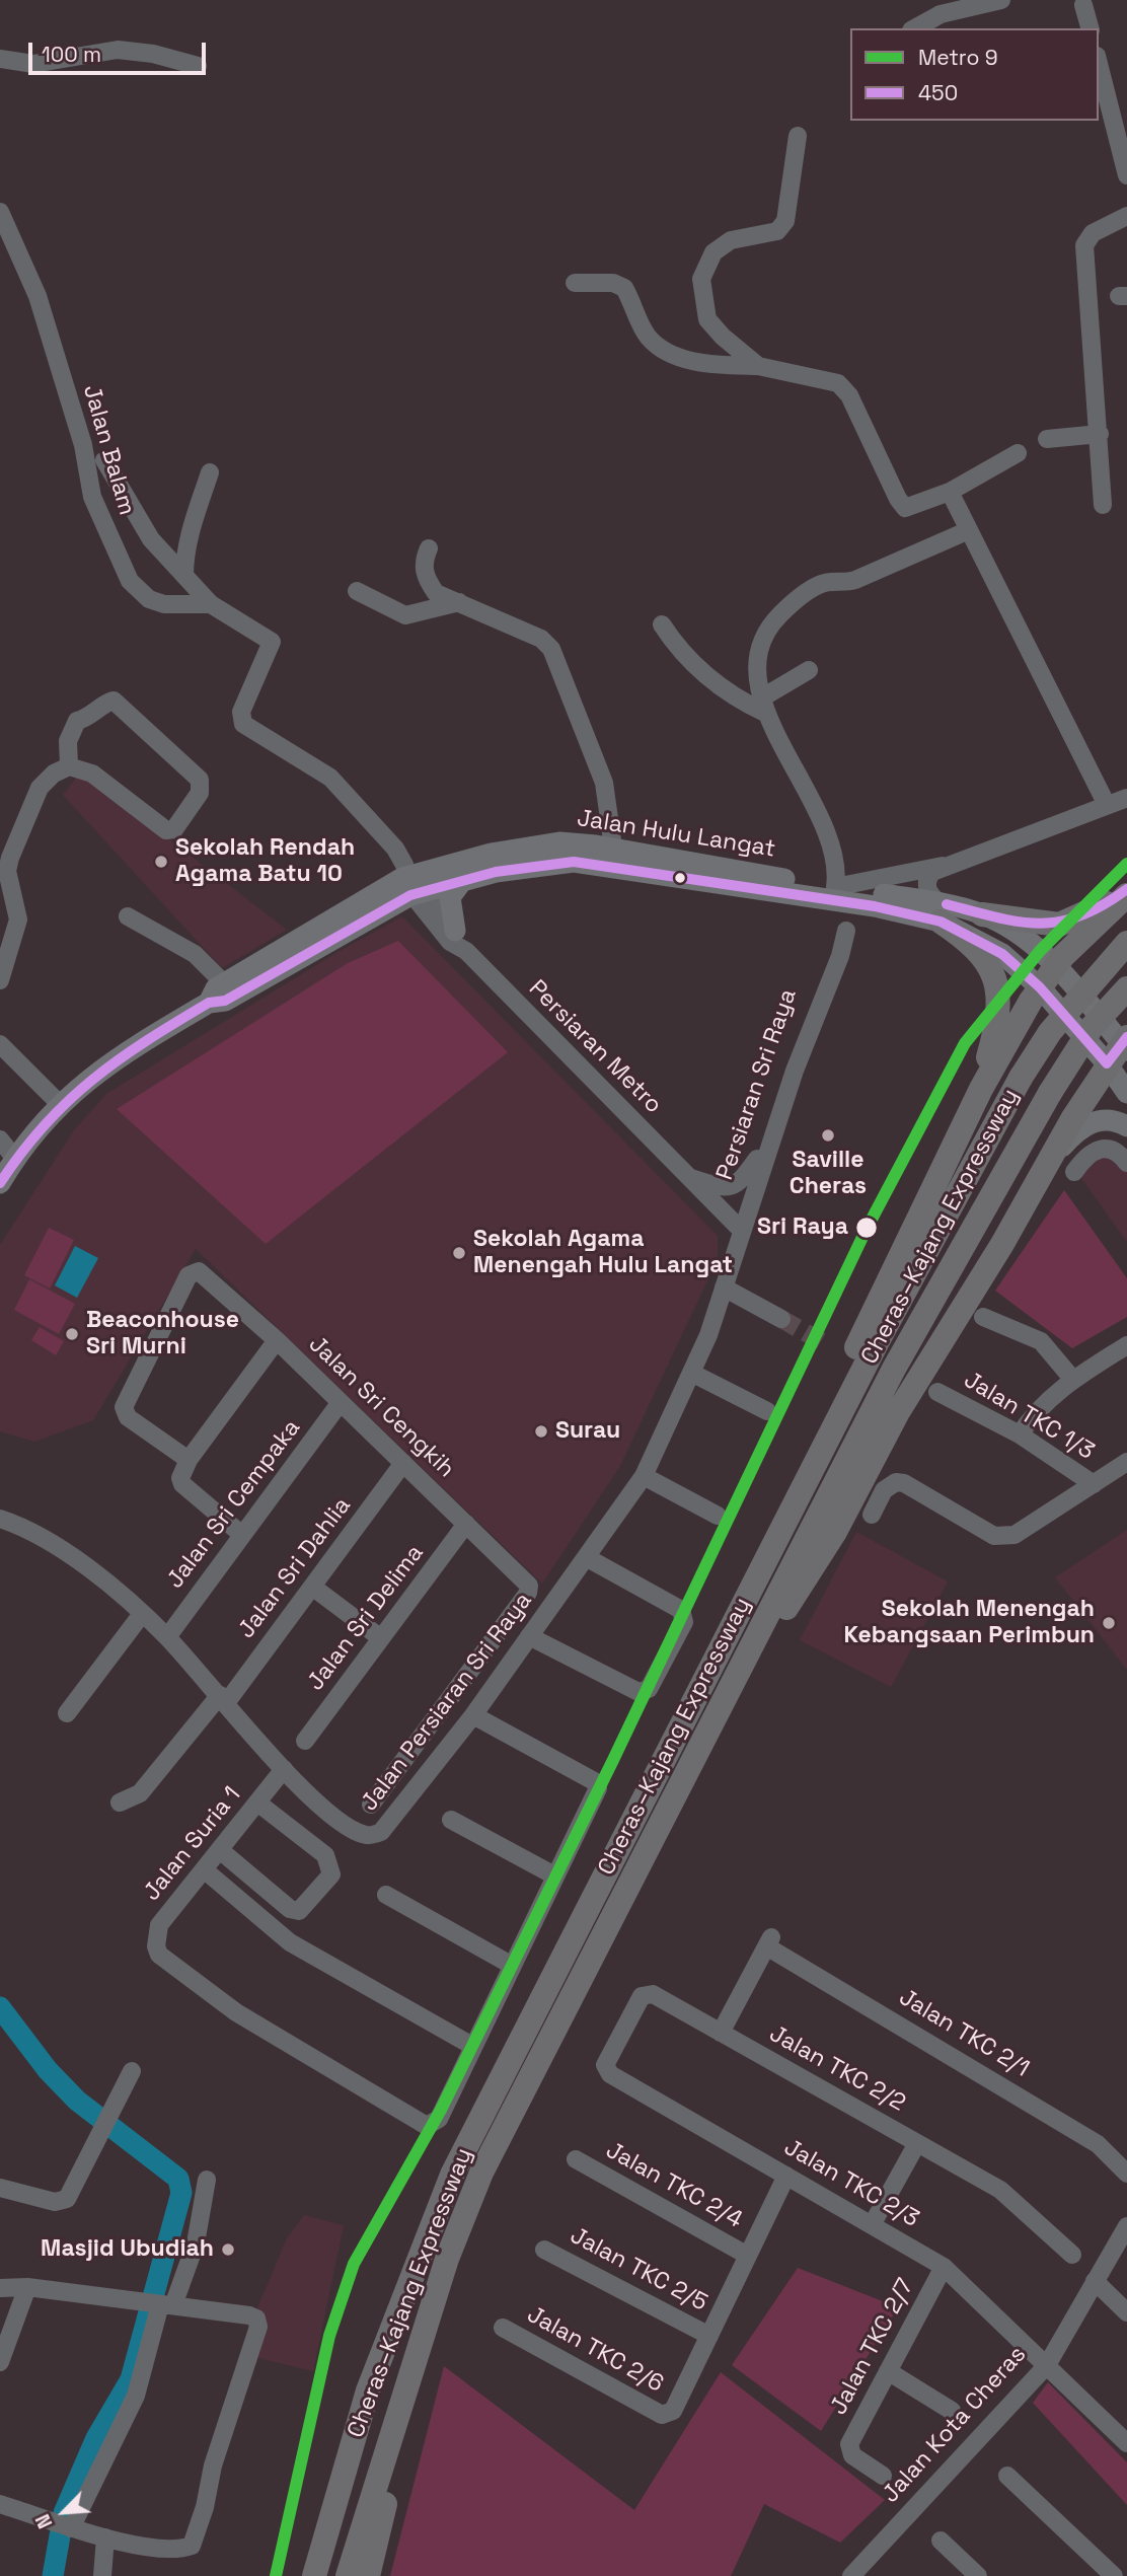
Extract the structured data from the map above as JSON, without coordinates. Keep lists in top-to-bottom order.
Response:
{
  "streets": {
    "highway": ["Cheras–Kajang Expressway"],
    "main road": ["Jalan Hulu Langat"],
    "street": [
      "Jalan Balam",
      "Persiaran Metro",
      "Persiaran Sri Raya",
      "Jalan Sri Cengkih",
      "Jalan TKC 1/3",
      "Jalan Sri Cempaka",
      "Jalan Sri Dahlia",
      "Jalan Sri Delima",
      "Jalan Persiaran Sri Raya",
      "Jalan Suria 1",
      "Jalan TKC 2/1",
      "Jalan TKC 2/2",
      "Jalan TKC 2/3",
      "Jalan TKC 2/4",
      "Jalan TKC 2/5",
      "Jalan TKC 2/7",
      "Jalan TKC 2/6",
      "Jalan Kota Cheras"
    ]
  },
  "crossings": [
    ["Jalan Hulu Langat", "Persiaran Metro"],
    ["Jalan Hulu Langat", "Persiaran Sri Raya"],
    ["Persiaran Metro", "Persiaran Sri Raya"],
    ["Persiaran Metro", "Jalan Persiaran Sri Raya"],
    ["Persiaran Sri Raya", "Jalan Persiaran Sri Raya"],
    ["Jalan Sri Cengkih", "Jalan Sri Cempaka"],
    ["Jalan Sri Cengkih", "Jalan Sri Dahlia"],
    ["Jalan Sri Cengkih", "Jalan Sri Delima"],
    ["Jalan Sri Cempaka", "Jalan Persiaran Sri Raya"],
    ["Jalan Sri Dahlia", "Jalan Persiaran Sri Raya"],
    ["Jalan Persiaran Sri Raya", "Jalan Suria 1"],
    ["Jalan TKC 2/1", "Jalan TKC 2/2"],
    ["Jalan TKC 2/2", "Jalan TKC 2/3"],
    ["Jalan TKC 2/3", "Jalan TKC 2/7"],
    ["Jalan TKC 2/3", "Jalan Kota Cheras"],
    ["Jalan TKC 2/5", "Jalan TKC 2/6"]
  ],
  "places": [
    "Sekolah Rendah Agama Batu 10",
    "Saville Cheras",
    "Sri Raya",
    "Sekolah Agama Menengah Hulu Langat",
    "Beaconhouse Sri Murni",
    "Surau",
    "Sekolah Menengah Kebangsaan Perimbun",
    "Masjid Ubudiah"
  ],
  "lines": ["transit line 450", "metro line 9"],
  "legend": ["Metro 9", "450"],
  "scale_bar": "100 m",
  "north": "bottom left"
}
